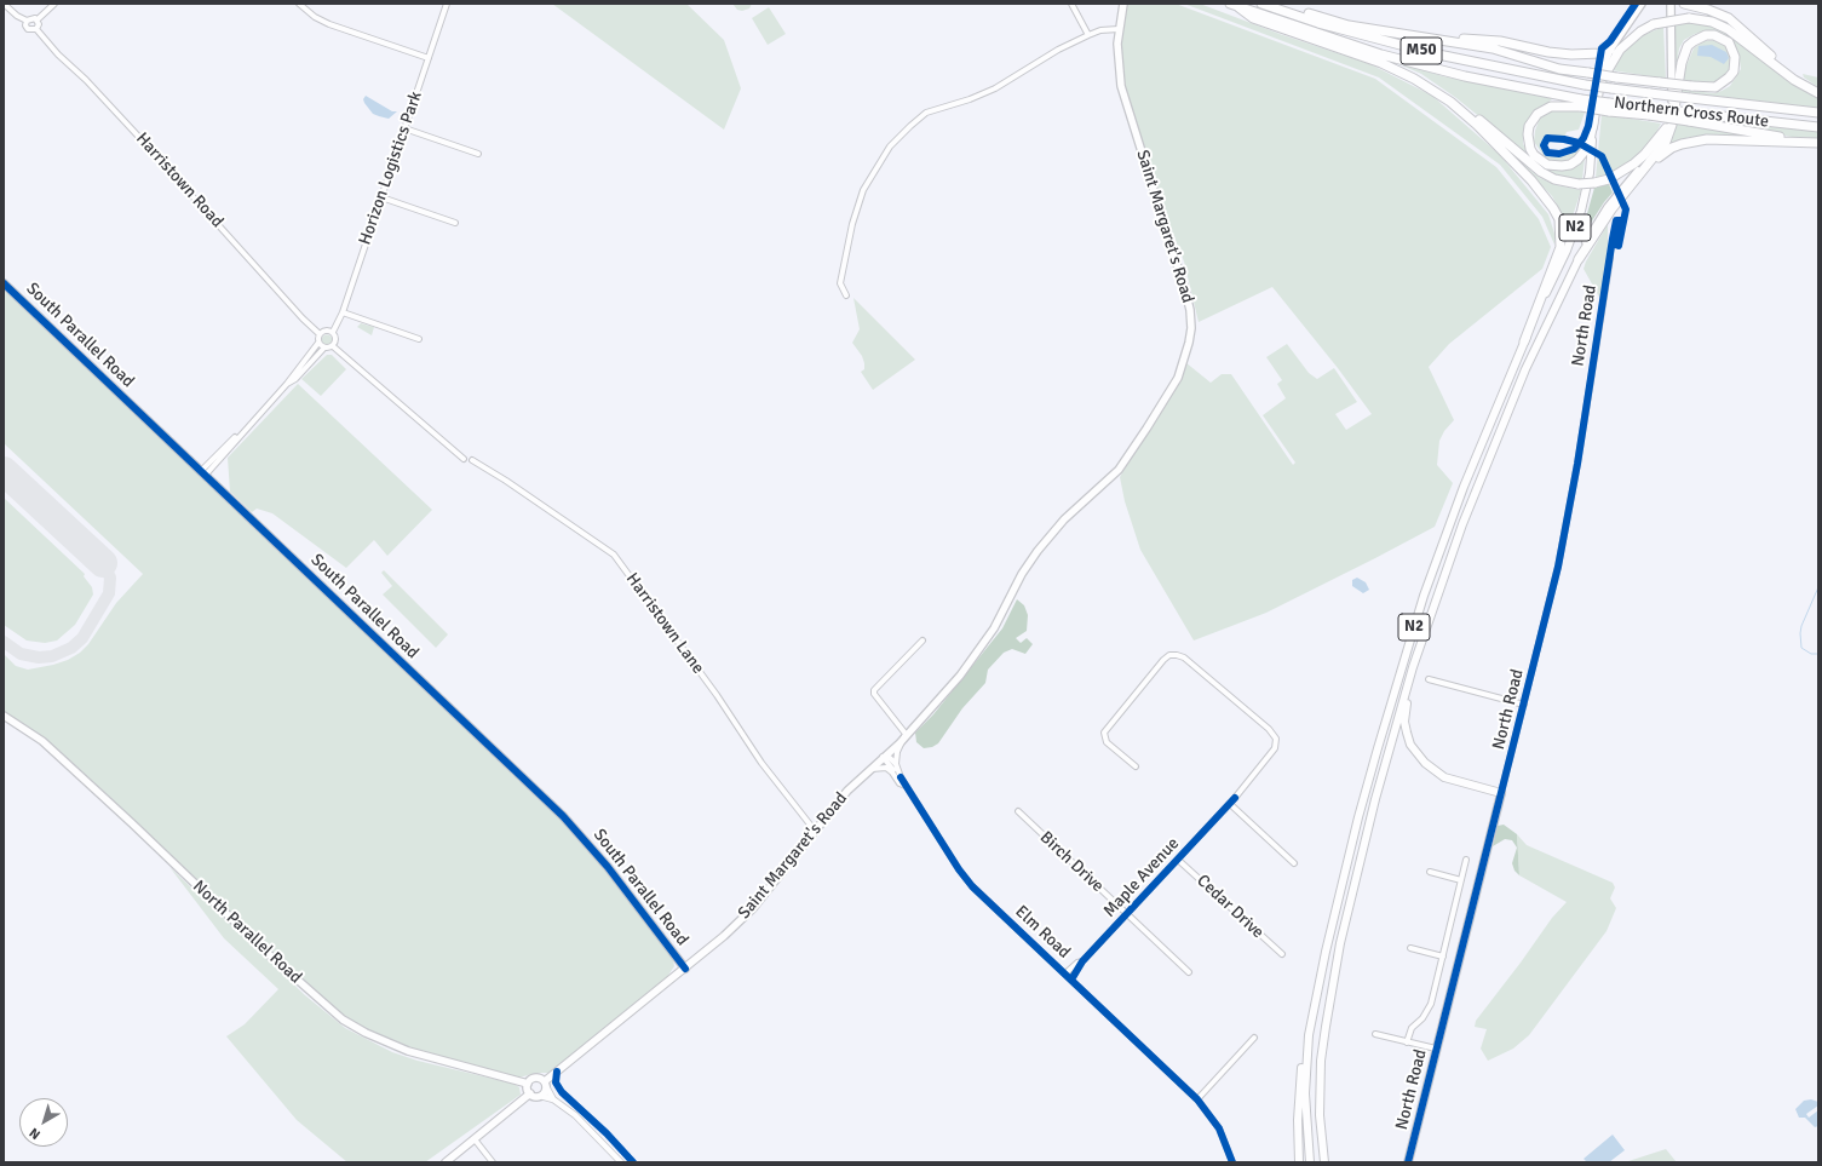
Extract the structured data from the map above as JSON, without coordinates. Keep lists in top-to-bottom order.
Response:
{
  "streets": {
    "highway": ["M50", "Northern Cross Route", "N2"],
    "main road": [
      "Saint Margaret's Road",
      "North Road",
      "South Parallel Road",
      "North Parallel Road"
    ],
    "street": [
      "Horizon Logistics Park",
      "Harristown Road",
      "Harristown Lane",
      "Birch Drive",
      "Maple Avenue",
      "Cedar Drive",
      "Elm Road"
    ]
  },
  "crossings": [
    ["M50", "North Road"],
    ["Horizon Logistics Park", "Harristown Road"],
    ["Saint Margaret's Road", "South Parallel Road"],
    ["Saint Margaret's Road", "Harristown Lane"],
    ["Saint Margaret's Road", "North Parallel Road"],
    ["Saint Margaret's Road", "Elm Road"],
    ["N2", "North Road"],
    ["Birch Drive", "Maple Avenue"],
    ["Maple Avenue", "Cedar Drive"],
    ["Maple Avenue", "Elm Road"]
  ],
  "north": "bottom left"
}
